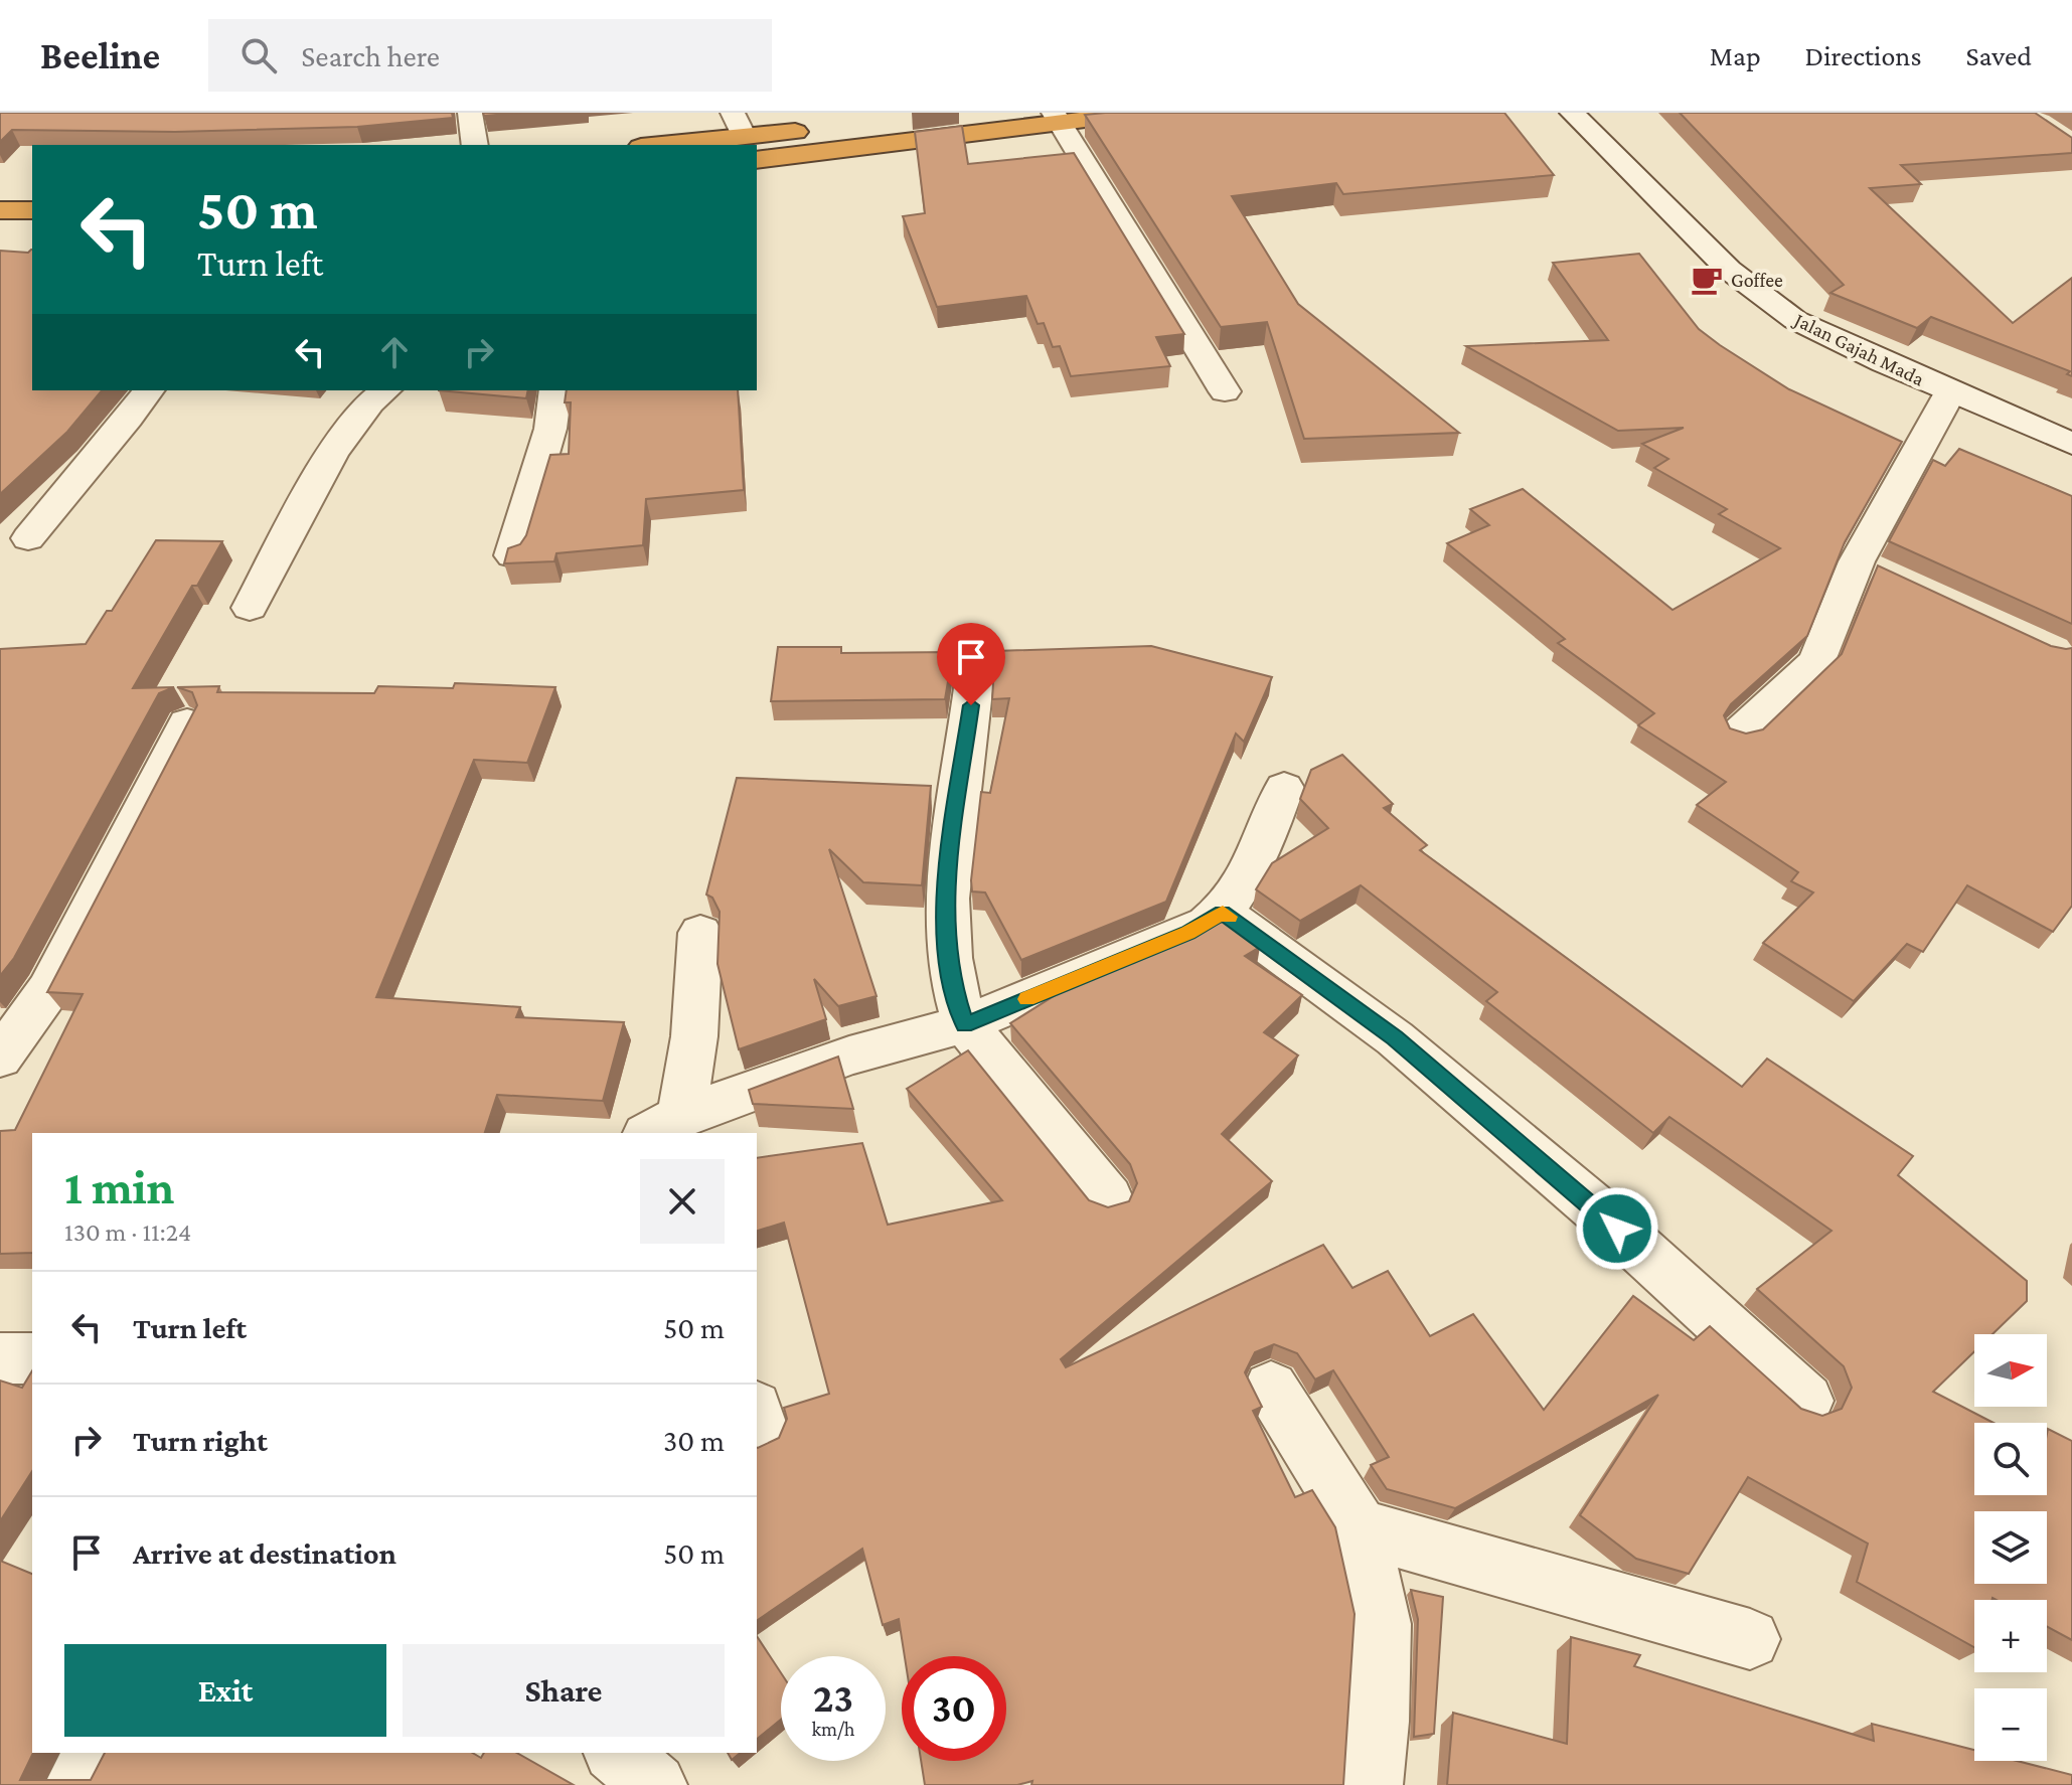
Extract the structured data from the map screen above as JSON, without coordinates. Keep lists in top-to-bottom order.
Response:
{
  "streets": {
    "street": ["Jalan Gajah Mada"]
  },
  "places": {
    "cafe": ["Goffee"]
  },
  "north": "right",
  "page": {
    "header": "Beeline",
    "search": "Search here",
    "nav": ["Map", "Directions", "Saved"],
    "turn": ["50 m", "Turn left"],
    "heading": ["1 min", "130 m · 11:24"],
    "list": [
      {
        "name": "Turn left",
        "value": "50 m"
      },
      {
        "name": "Turn right",
        "value": "30 m"
      },
      {
        "name": "Arrive at destination",
        "value": "50 m"
      }
    ],
    "map_buttons": ["+", "−"],
    "buttons": ["Exit", "Share"],
    "speed": "23 km/h",
    "limit": "30"
  }
}
